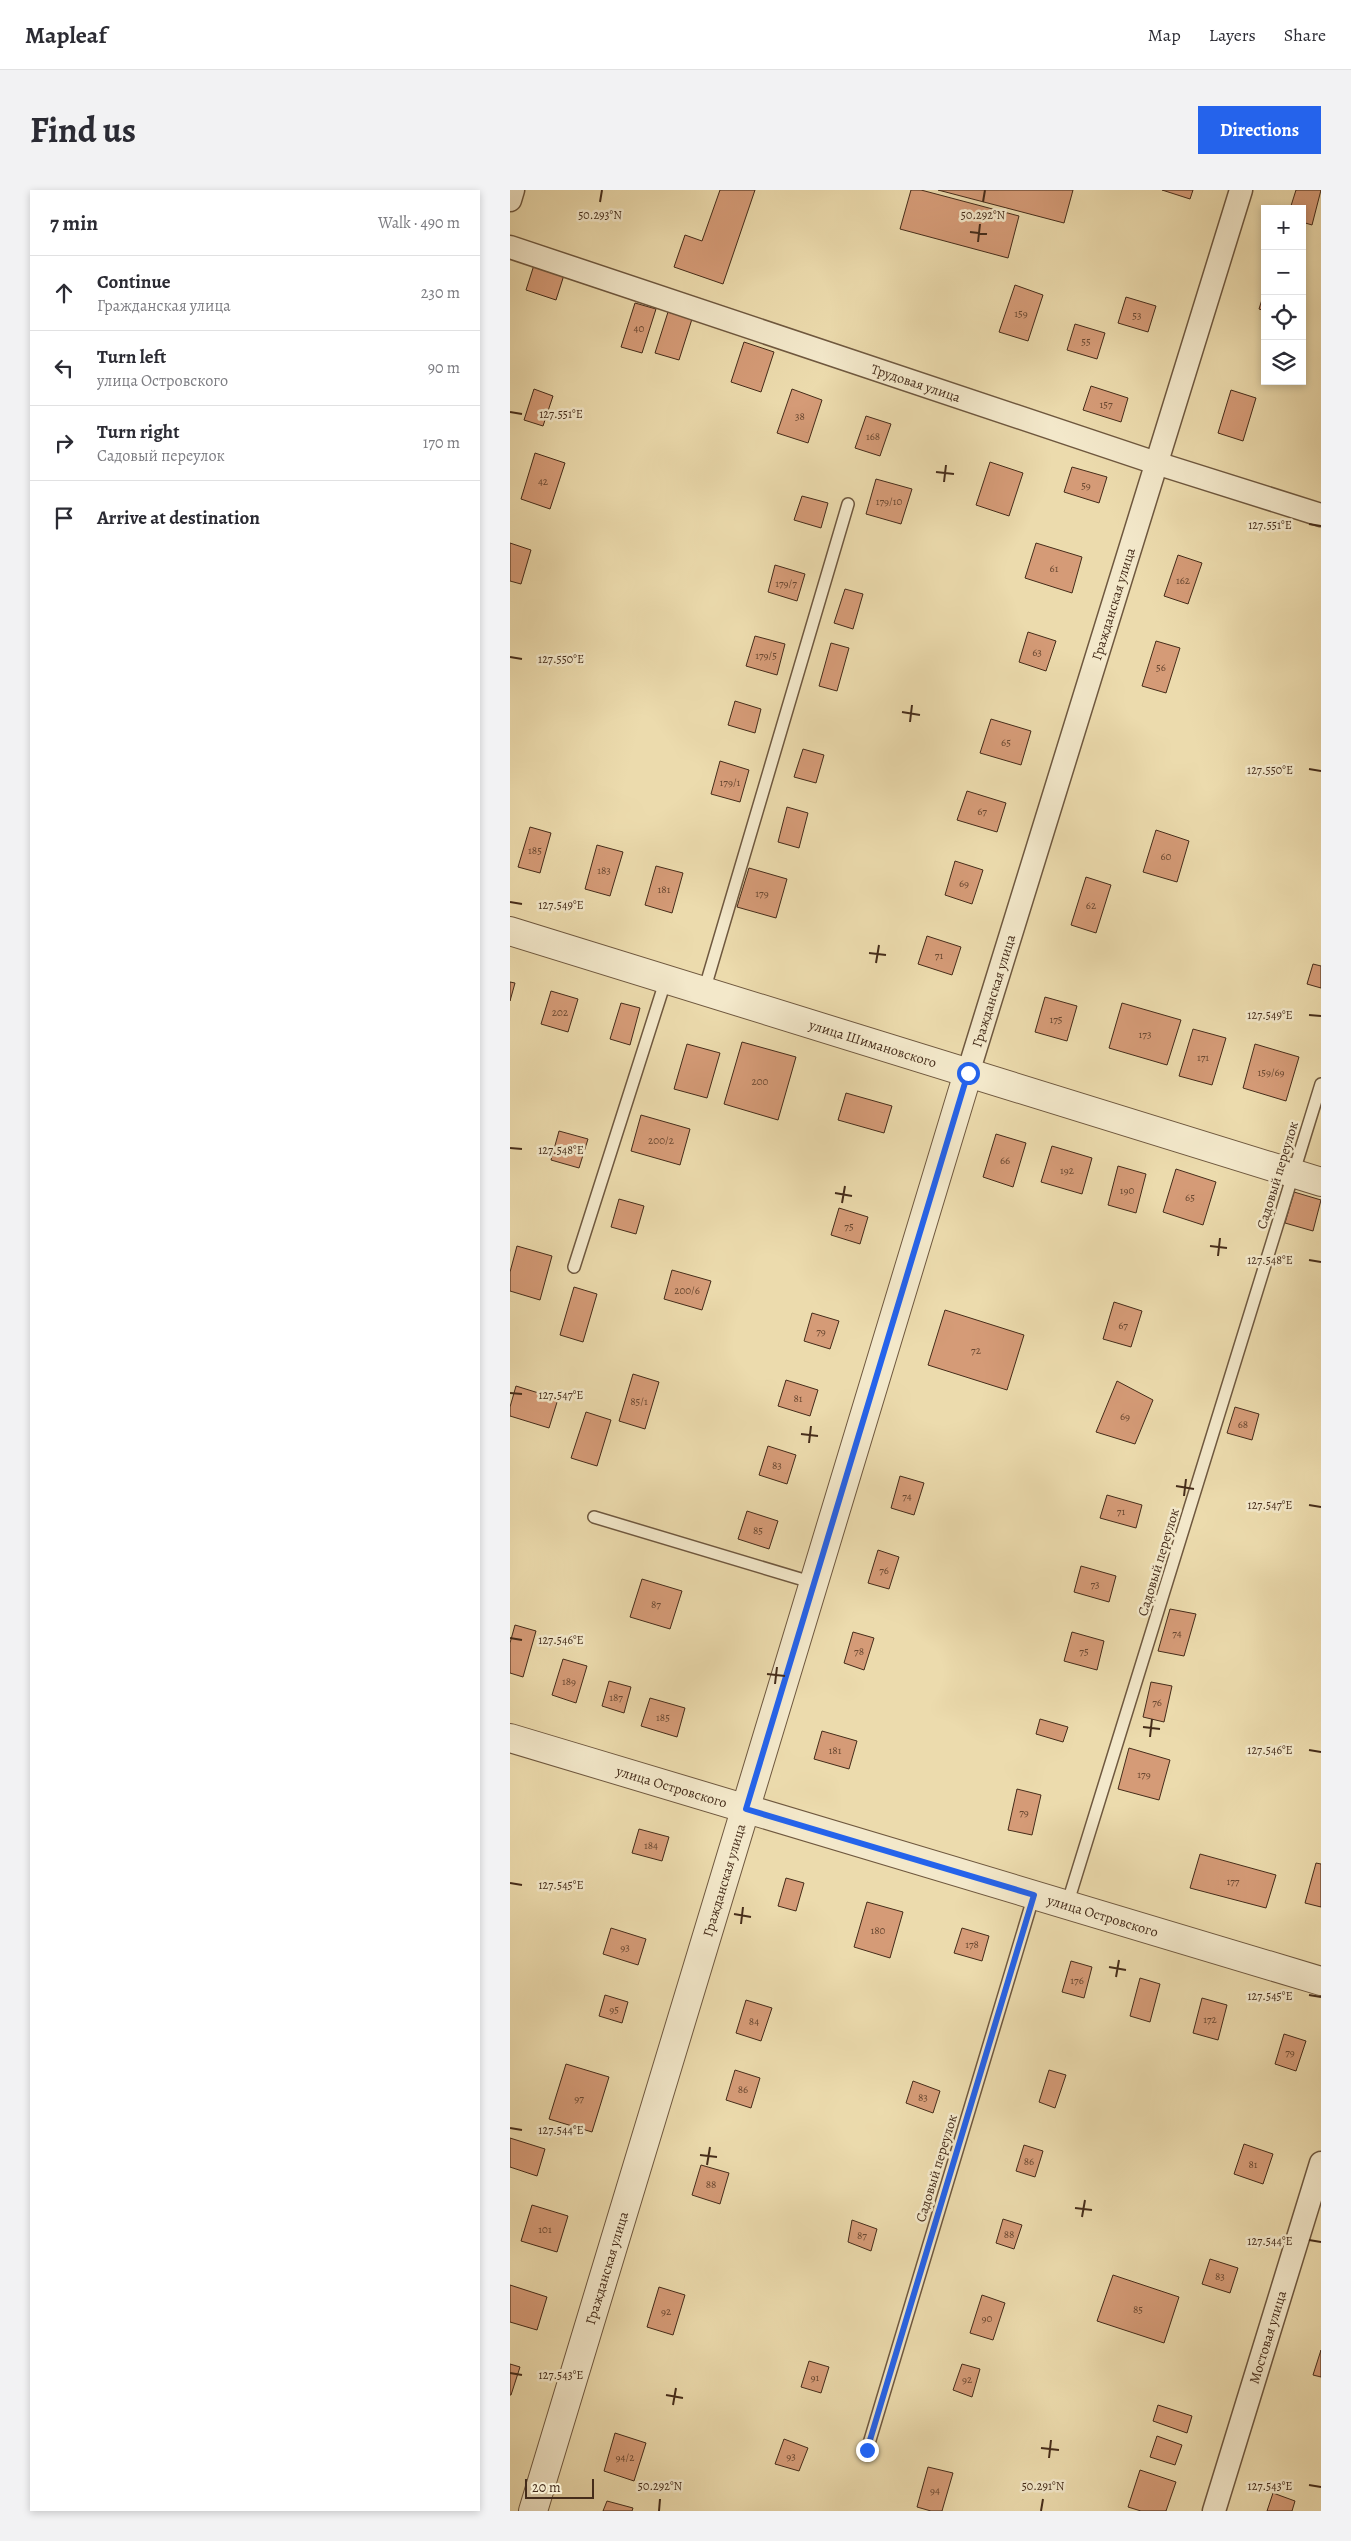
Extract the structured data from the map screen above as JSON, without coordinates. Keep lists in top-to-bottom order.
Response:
{
  "streets": {
    "street": [
      "Трудовая улица",
      "Гражданская улица",
      "улица Шимановского",
      "улица Островского",
      "Мостовая улица"
    ],
    "lane": ["Садовый переулок"]
  },
  "crossings": [
    ["Трудовая улица", "Гражданская улица"],
    ["Гражданская улица", "улица Шимановского"],
    ["Гражданская улица", "улица Островского"],
    ["улица Шимановского", "Садовый переулок"],
    ["Садовый переулок", "улица Островского"]
  ],
  "house_numbers": [
    "159",
    "53",
    "40",
    "55",
    "157",
    "38",
    "168",
    "42",
    "59",
    "179/10",
    "61",
    "162",
    "179/7",
    "63",
    "179/5",
    "56",
    "65",
    "179/1",
    "67",
    "185",
    "60",
    "183",
    "69",
    "181",
    "179",
    "62",
    "71",
    "202",
    "175",
    "173",
    "171",
    "159/69",
    "200",
    "200/2",
    "66",
    "192",
    "190",
    "65",
    "75",
    "200/6",
    "67",
    "79",
    "72",
    "81",
    "85/1",
    "69",
    "68",
    "83",
    "74",
    "71",
    "85",
    "76",
    "73",
    "87",
    "74",
    "78",
    "75",
    "189",
    "187",
    "76",
    "185",
    "181",
    "179",
    "79",
    "184",
    "177",
    "180",
    "178",
    "93",
    "176",
    "95",
    "172",
    "84",
    "79",
    "86",
    "83",
    "97",
    "86",
    "81",
    "88",
    "101",
    "88",
    "87",
    "83",
    "85",
    "92",
    "90",
    "91",
    "92",
    "93",
    "94/2",
    "94"
  ],
  "scale_bar": "20 m",
  "page": {
    "header": "Mapleaf",
    "nav": ["Map", "Layers", "Share"],
    "title": "Find us",
    "buttons": "Directions",
    "heading": ["7 min", "Walk · 490 m"],
    "map_buttons": ["+", "−"],
    "list": [
      ["Continue", "Гражданская улица", "230 m"],
      ["Turn left", "улица Островского", "90 m"],
      ["Turn right", "Садовый переулок", "170 m"],
      "Arrive at destination"
    ],
    "scale": "20 m"
  },
  "coordinates": [
    "50.293°N",
    "50.292°N",
    "127.551°E",
    "127.550°E",
    "127.549°E",
    "127.548°E",
    "127.547°E",
    "127.546°E",
    "127.545°E",
    "127.544°E",
    "127.543°E",
    "50.291°N"
  ]
}
